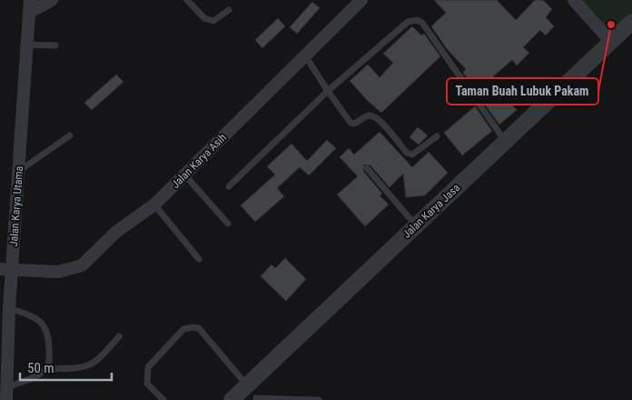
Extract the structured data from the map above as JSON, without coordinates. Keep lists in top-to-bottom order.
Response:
{
  "streets": {
    "street": ["Jalan Karya Asih", "Jalan Karya Utama", "Jalan Karya Jasa"]
  },
  "crossings": [
    ["Jalan Karya Asih", "Jalan Karya Utama"]
  ],
  "places": ["Taman Buah Lubuk Pakam"],
  "scale_bar": "50 m"
}
